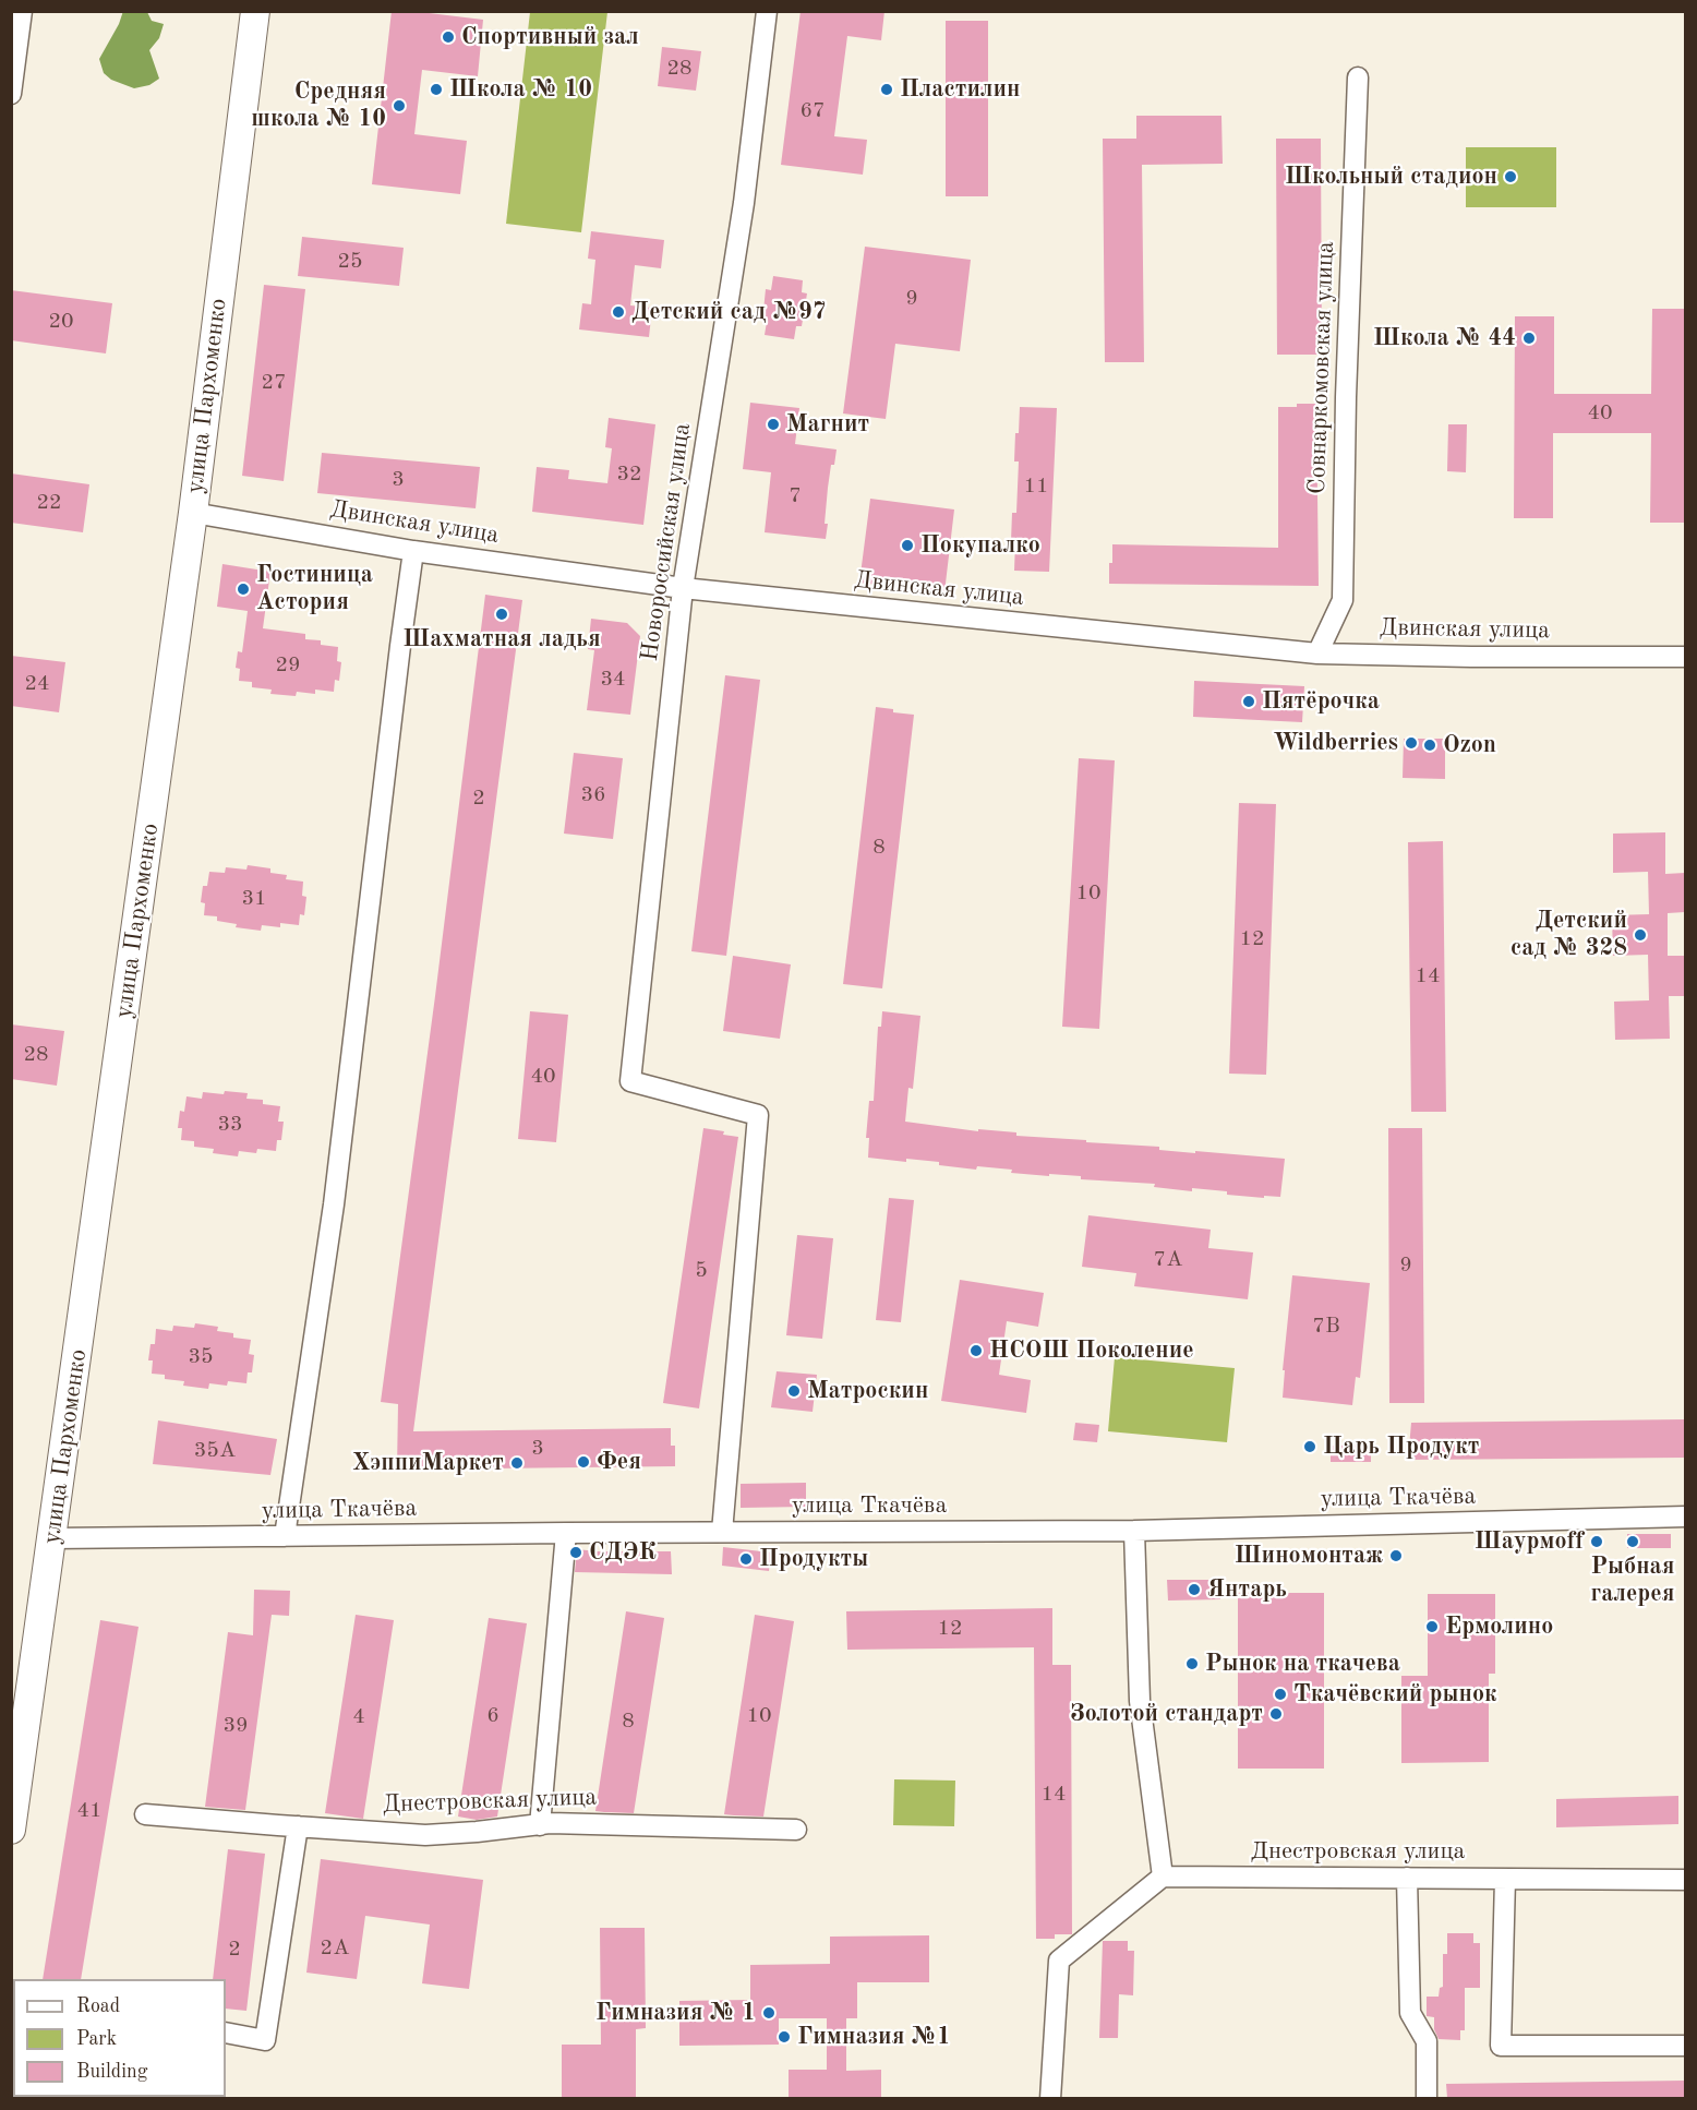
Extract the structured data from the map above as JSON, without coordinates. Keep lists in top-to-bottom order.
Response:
{
  "streets": {
    "street": [
      "Совнаркомовская улица",
      "улица Пархоменко",
      "Двинская улица",
      "Новороссийская улица",
      "улица Ткачёва",
      "Днестровская улица"
    ]
  },
  "crossings": [
    ["Совнаркомовская улица", "Двинская улица"],
    ["улица Пархоменко", "Двинская улица"],
    ["улица Пархоменко", "улица Ткачёва"],
    ["Двинская улица", "Новороссийская улица"],
    ["Новороссийская улица", "улица Ткачёва"]
  ],
  "places": [
    "Спортивный зал",
    "Школа № 10",
    "Пластилин",
    "Средняя школа № 10",
    "Школьный стадион",
    "Детский сад №97",
    "Школа № 44",
    "Магнит",
    "Покупалко",
    "Гостиница Астория",
    "Шахматная ладья",
    "Пятёрочка",
    "Wildberries",
    "Ozon",
    "Детский сад № 328",
    "НСОШ Поколение",
    "Матроскин",
    "Царь Продукт",
    "Фея",
    "ХэппиМаркет",
    "Шаурмоff",
    "Рыбная галерея",
    "СДЭК",
    "Шиномонтаж",
    "Продукты",
    "Янтарь",
    "Ермолино",
    "Рынок на ткачева",
    "Ткачёвский рынок",
    "Золотой стандарт",
    "Гимназия № 1",
    "Гимназия №1"
  ],
  "house_numbers": [
    "28",
    "67",
    "25",
    "9",
    "20",
    "27",
    "40",
    "32",
    "3",
    "11",
    "7",
    "22",
    "29",
    "34",
    "24",
    "36",
    "2",
    "8",
    "10",
    "31",
    "12",
    "14",
    "28",
    "40",
    "33",
    "7А",
    "9",
    "5",
    "7В",
    "35",
    "3",
    "35А",
    "12",
    "6",
    "10",
    "4",
    "8",
    "39",
    "14",
    "41",
    "2А",
    "2"
  ],
  "legend": ["Road", "Park", "Building"]
}
